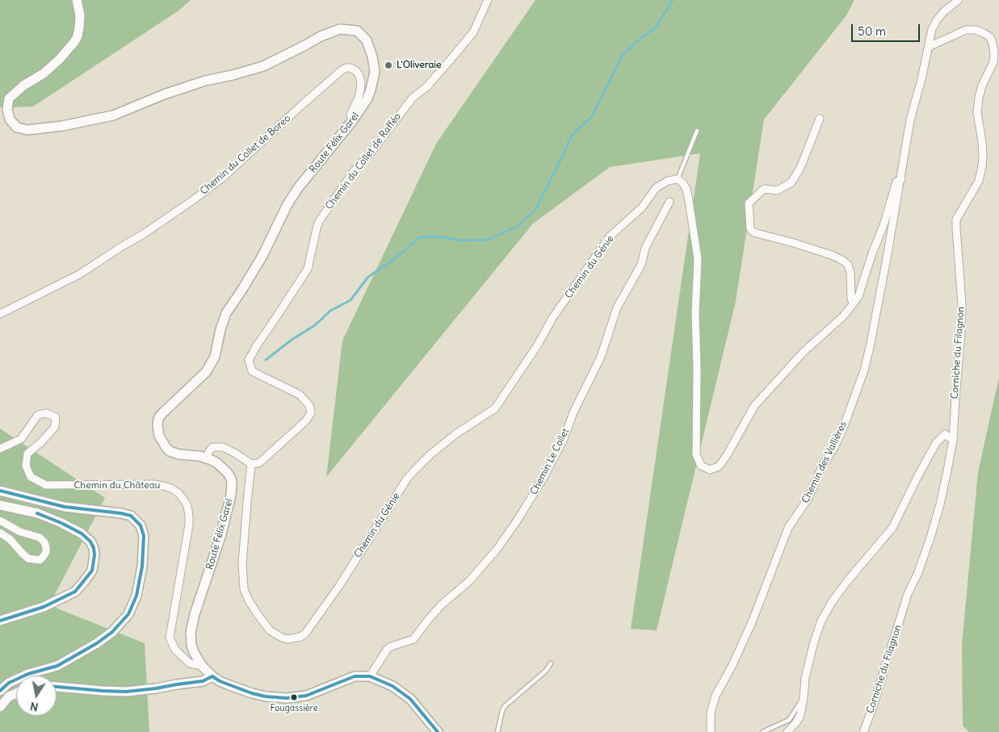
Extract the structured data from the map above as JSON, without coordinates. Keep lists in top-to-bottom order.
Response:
{
  "streets": {
    "street": [
      "Route Félix Garel",
      "Chemin du Collet de Boreo",
      "Chemin du Collet de Rafféo",
      "Chemin du Génie",
      "Corniche du Filagnon",
      "Chemin Le Collet",
      "Chemin des Vallières",
      "Chemin du Château"
    ]
  },
  "crossings": [
    ["Route Félix Garel", "Chemin du Collet de Boreo"],
    ["Route Félix Garel", "Chemin Le Collet"],
    ["Route Félix Garel", "Chemin du Château"],
    ["Chemin du Collet de Rafféo", "Chemin du Génie"],
    ["Corniche du Filagnon", "Chemin des Vallières"]
  ],
  "places": ["L'Oliveraie", "Fougassière"],
  "scale_bar": "50 m",
  "north": "bottom"
}
